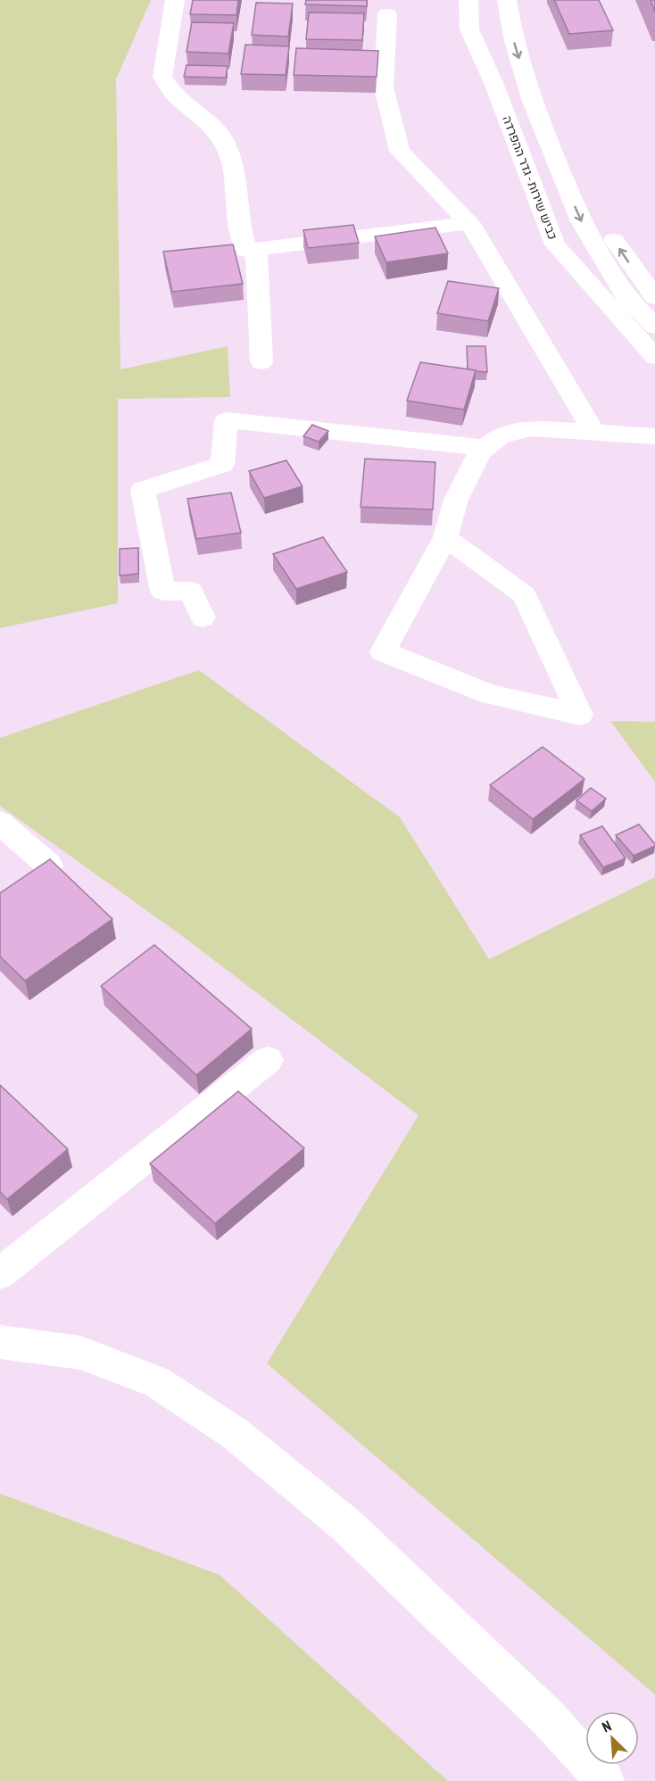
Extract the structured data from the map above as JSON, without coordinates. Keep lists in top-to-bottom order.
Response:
{
  "streets": {
    "street": ["כביש שירות - גדר ההפרדה"]
  },
  "north": "top left"
}
